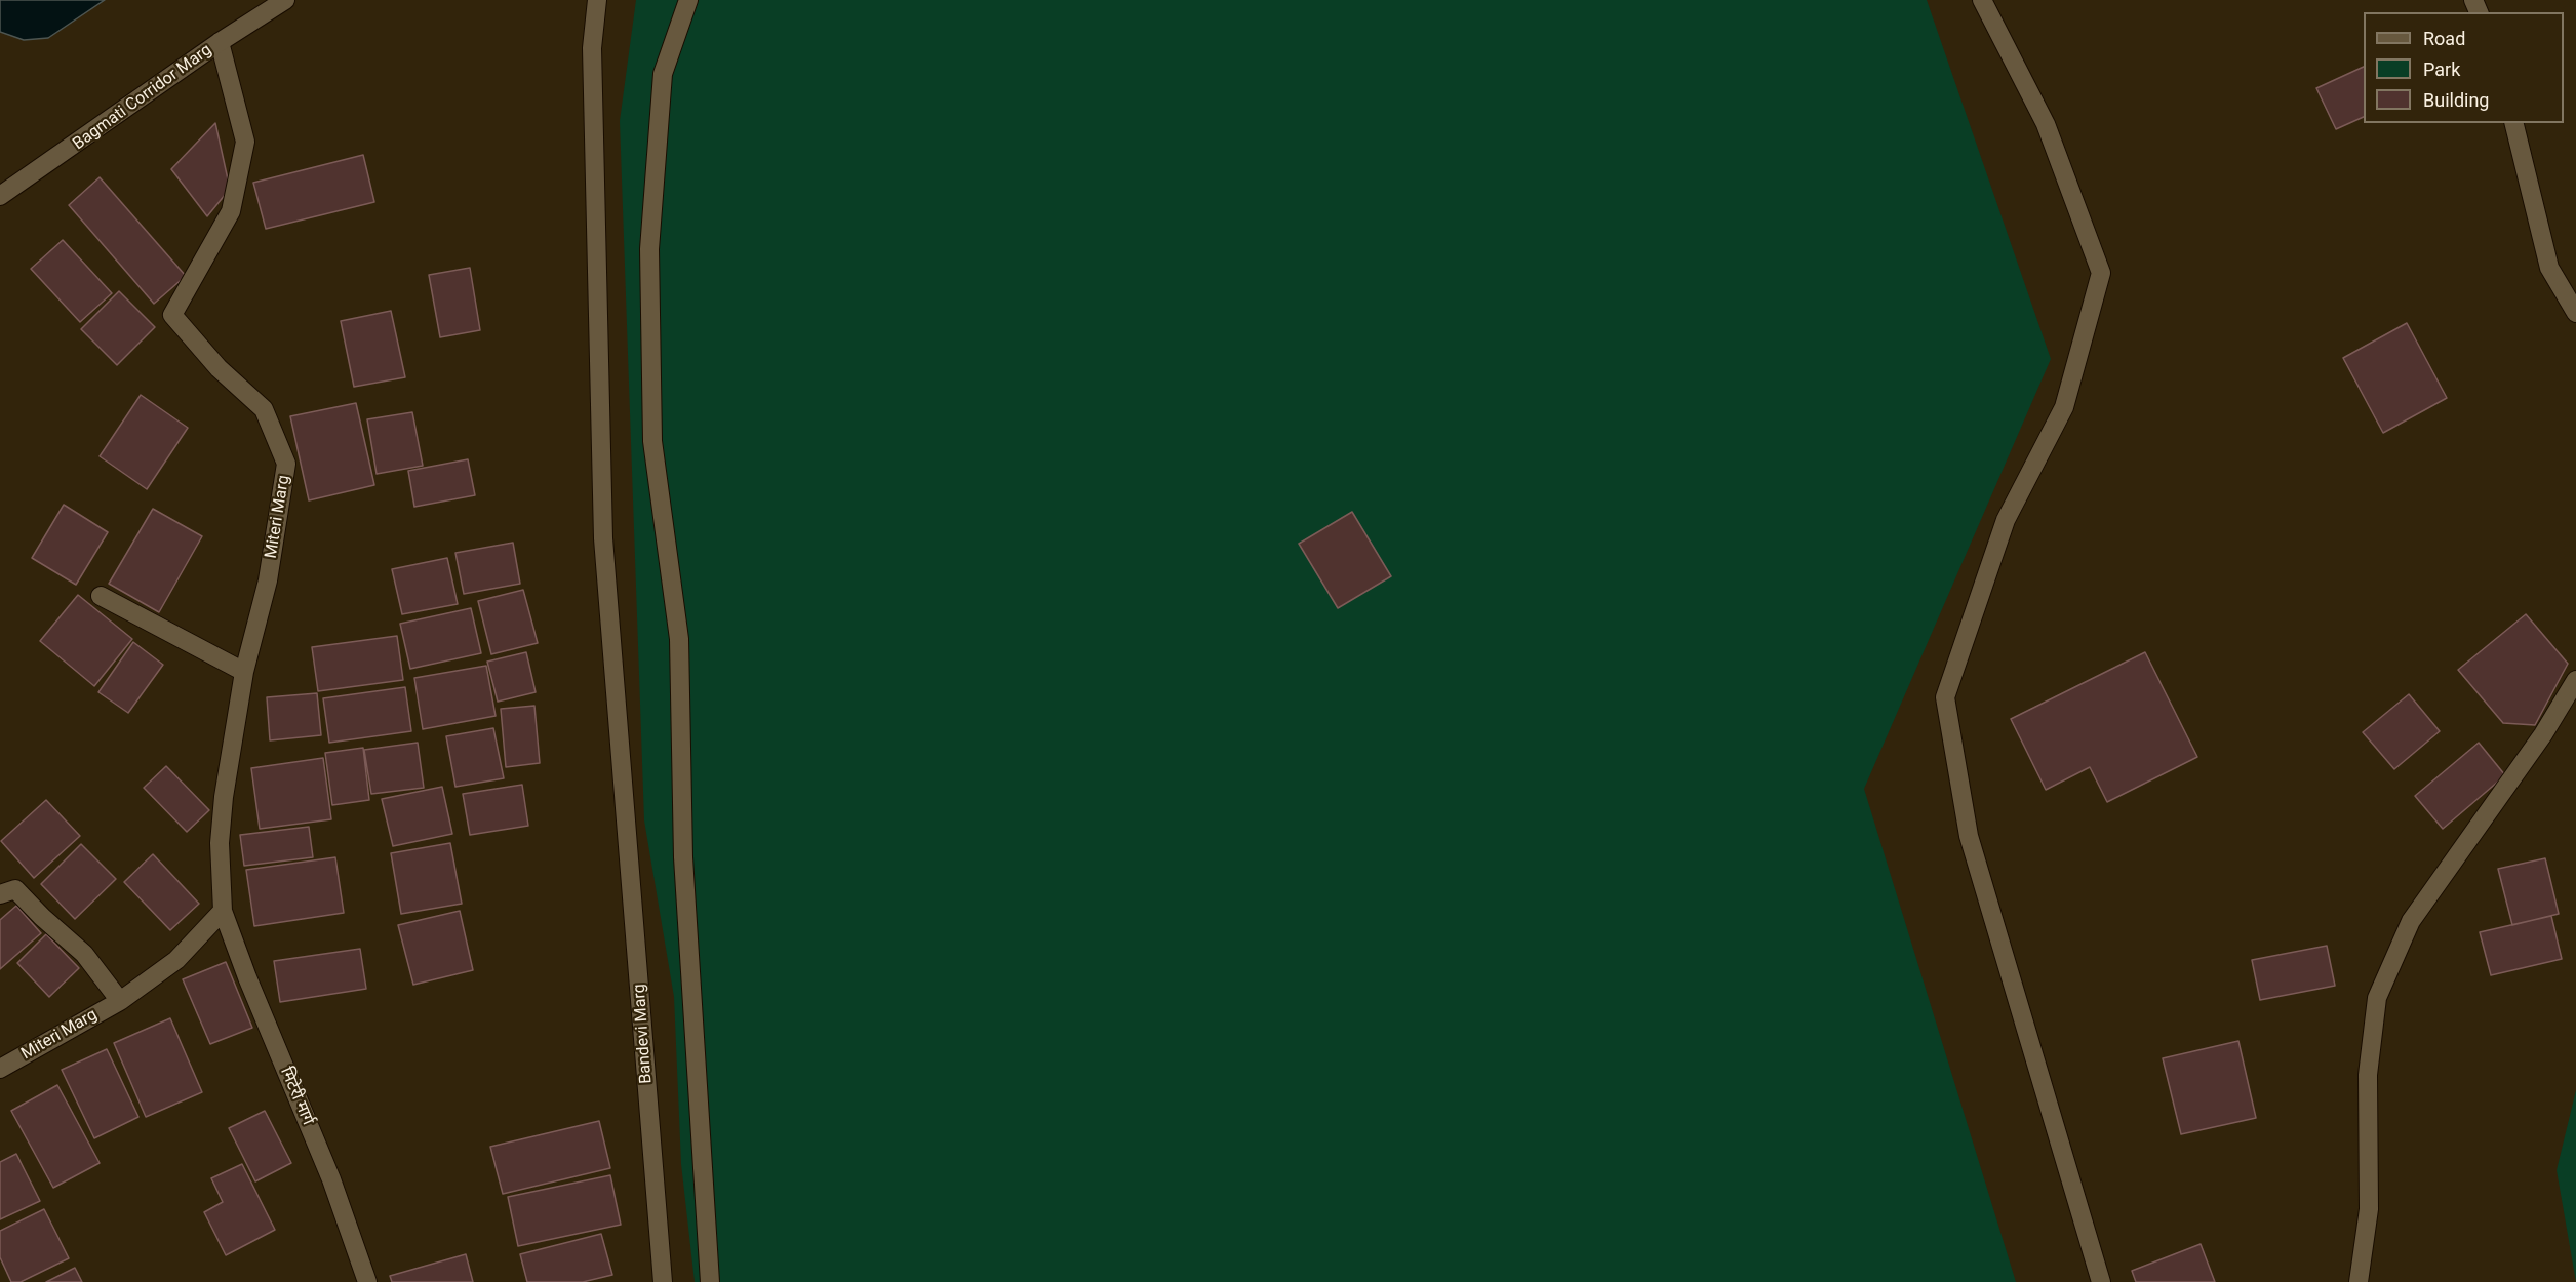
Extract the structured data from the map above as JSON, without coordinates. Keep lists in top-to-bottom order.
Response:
{
  "streets": {
    "street": [
      "Bagmati Corridor Marg",
      "Miteri Marg",
      "Bandevi Marg",
      "मिटेरी मार्ग"
    ]
  },
  "crossings": [
    ["Bagmati Corridor Marg", "Miteri Marg"],
    ["Miteri Marg", "मिटेरी मार्ग"]
  ],
  "legend": ["Road", "Park", "Building"]
}
